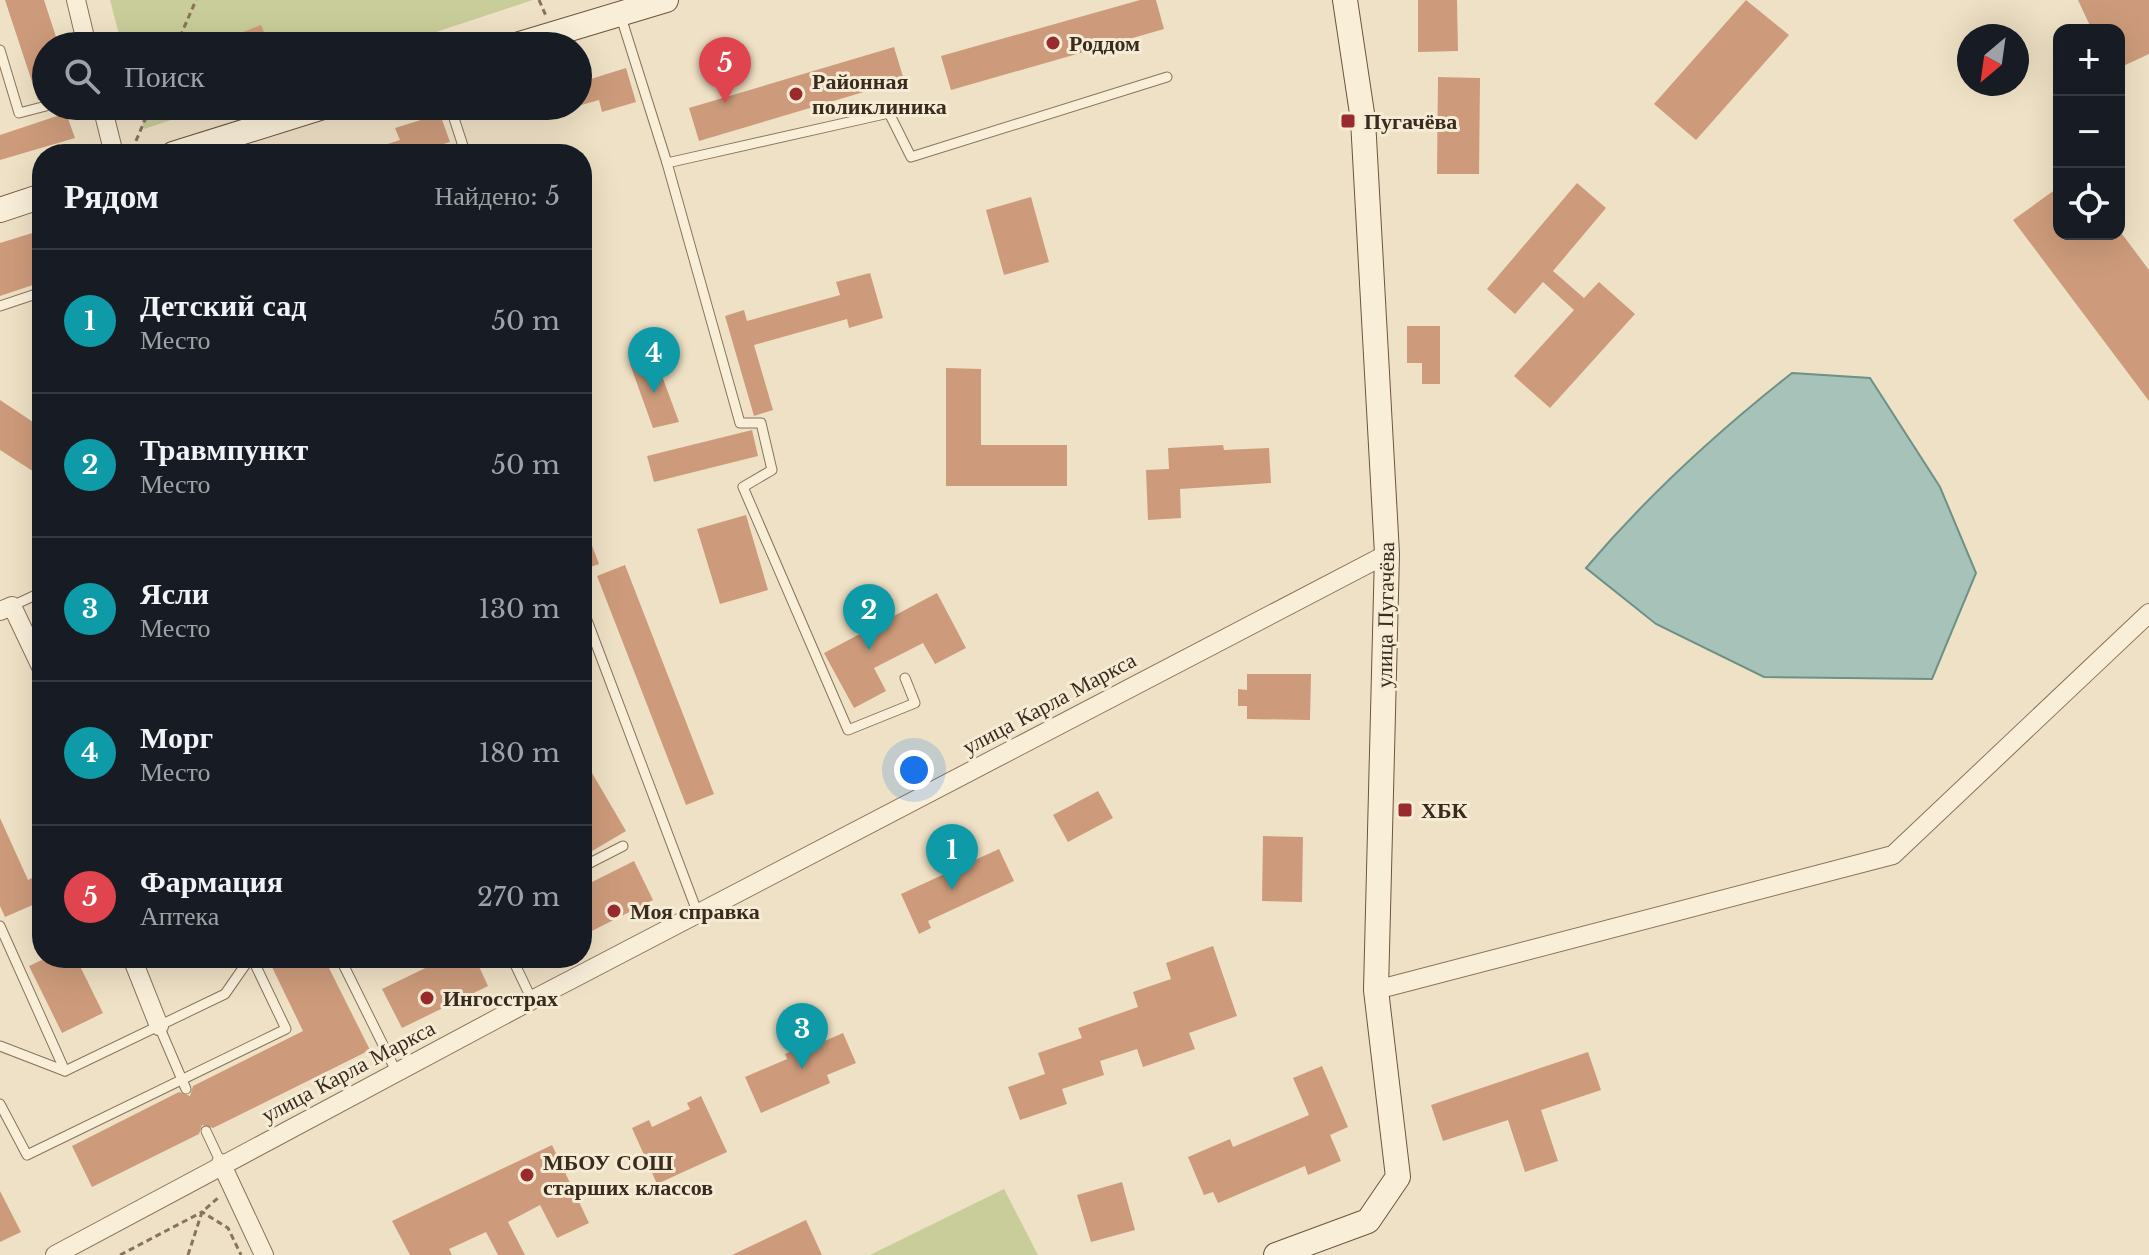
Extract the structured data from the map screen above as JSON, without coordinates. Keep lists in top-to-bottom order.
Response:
{
  "streets": {
    "street": ["улица Пугачёва", "улица Карла Маркса"]
  },
  "crossings": [
    ["улица Пугачёва", "улица Карла Маркса"]
  ],
  "places": {
    "other": [
      "Роддом",
      "Районная поликлиника",
      "Моя справка",
      "Ингосстрах",
      "МБОУ СОШ старших классов"
    ],
    "transit": ["Пугачёва", "ХБК"]
  },
  "north": "bottom left",
  "page": {
    "map_buttons": ["+", "−"],
    "search": "Поиск",
    "pins": [
      "5",
      "4",
      "2",
      "1",
      "3"
    ],
    "heading": ["Рядом", "Найдено: 5"],
    "list": [
      {
        "mark": "1",
        "name": "Детский сад",
        "note": "Место",
        "value": "50 m"
      },
      {
        "mark": "2",
        "name": "Травмпункт",
        "note": "Место",
        "value": "50 m"
      },
      {
        "mark": "3",
        "name": "Ясли",
        "note": "Место",
        "value": "130 m"
      },
      {
        "mark": "4",
        "name": "Морг",
        "note": "Место",
        "value": "180 m"
      },
      {
        "mark": "5",
        "name": "Фармация",
        "note": "Аптека",
        "value": "270 m"
      }
    ]
  }
}
